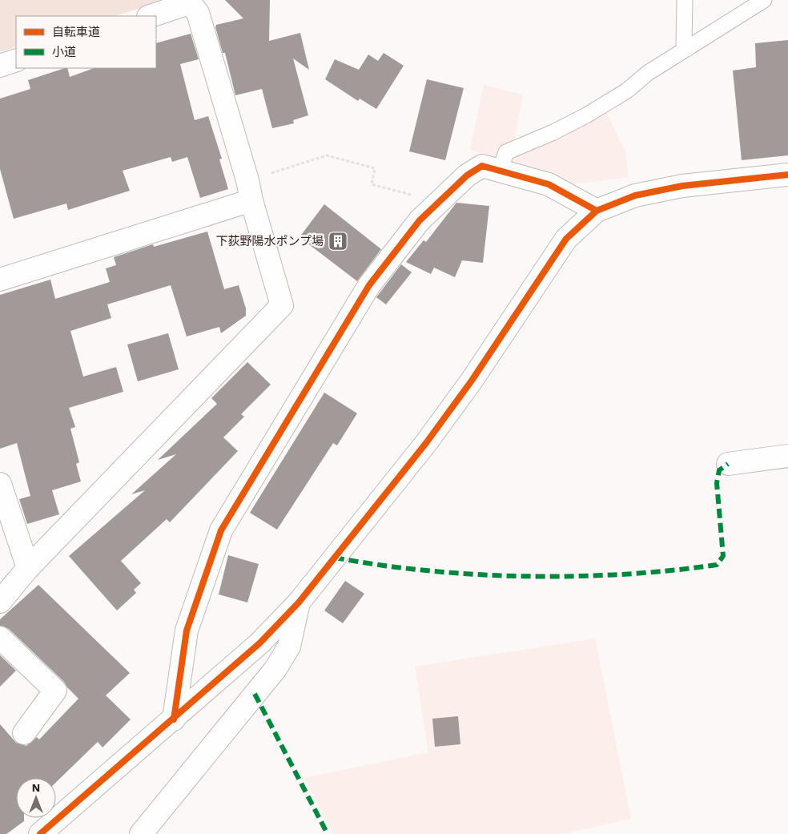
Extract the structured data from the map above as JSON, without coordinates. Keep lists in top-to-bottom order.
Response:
{
  "places": {
    "building": ["下荻野陽水ポンプ場"]
  },
  "legend": ["自転車道", "小道"],
  "north": "top"
}
